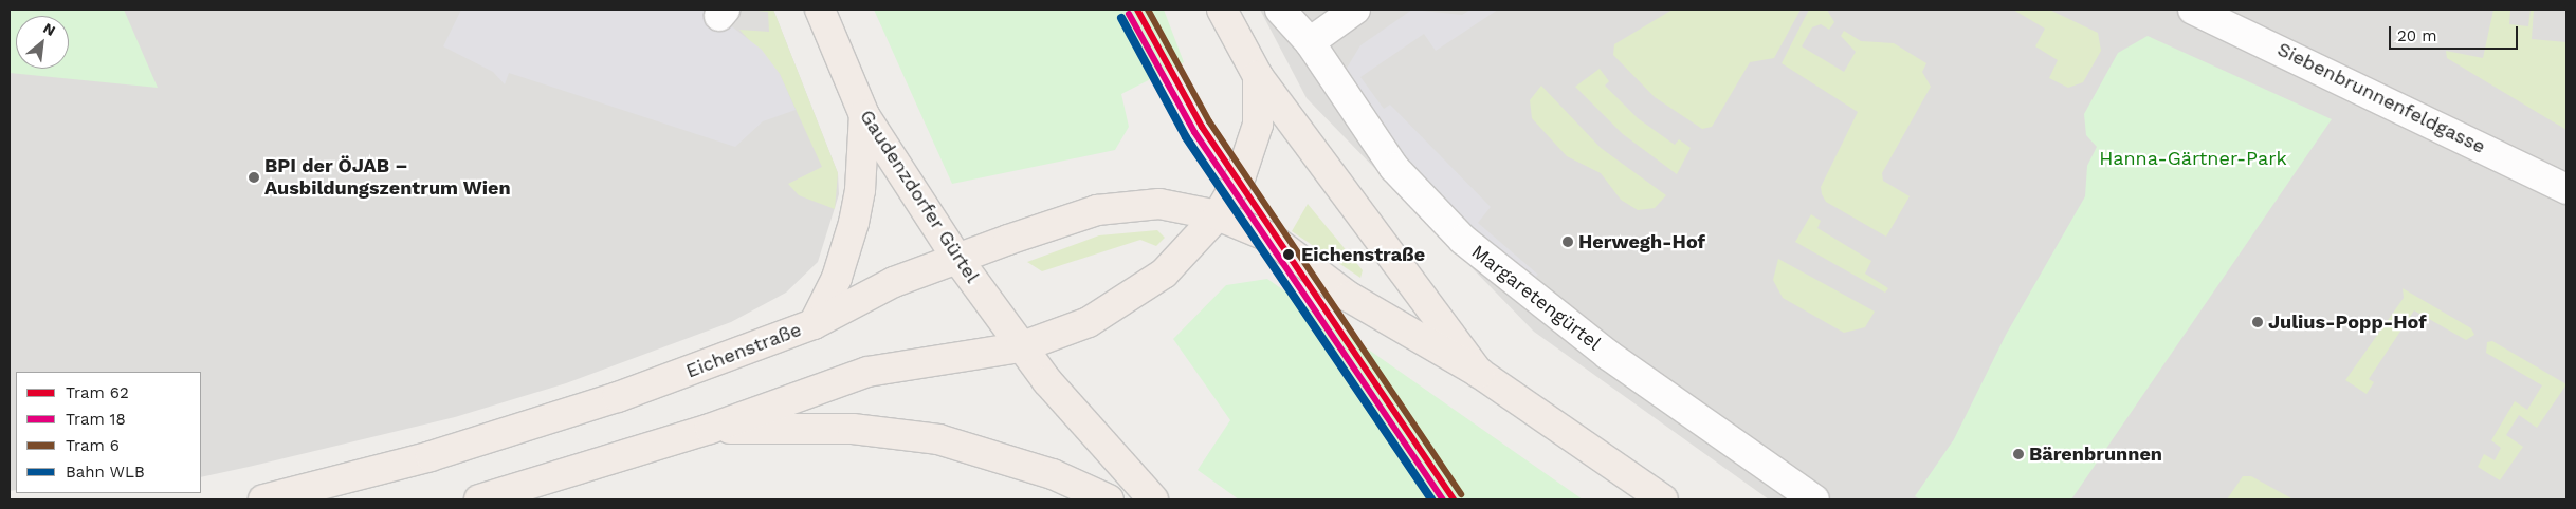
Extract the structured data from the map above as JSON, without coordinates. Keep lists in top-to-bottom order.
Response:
{
  "streets": {
    "main road": ["Gaudenzdorfer Gürtel", "Eichenstraße"],
    "street": ["Siebenbrunnenfeldgasse", "Margaretengürtel"]
  },
  "crossings": [
    ["Gaudenzdorfer Gürtel", "Eichenstraße"]
  ],
  "parks": ["Hanna-Gärtner-Park"],
  "places": [
    "BPI der ÖJAB – Ausbildungszentrum Wien",
    "Herwegh-Hof",
    "Eichenstraße",
    "Julius-Popp-Hof",
    "Bärenbrunnen"
  ],
  "lines": [
    "tram line 62",
    "tram line 6",
    "tram line 18",
    "rail line WLB"
  ],
  "legend": [
    "Tram 62",
    "Tram 18",
    "Tram 6",
    "Bahn WLB"
  ],
  "scale_bar": "20 m",
  "north": "top right"
}
